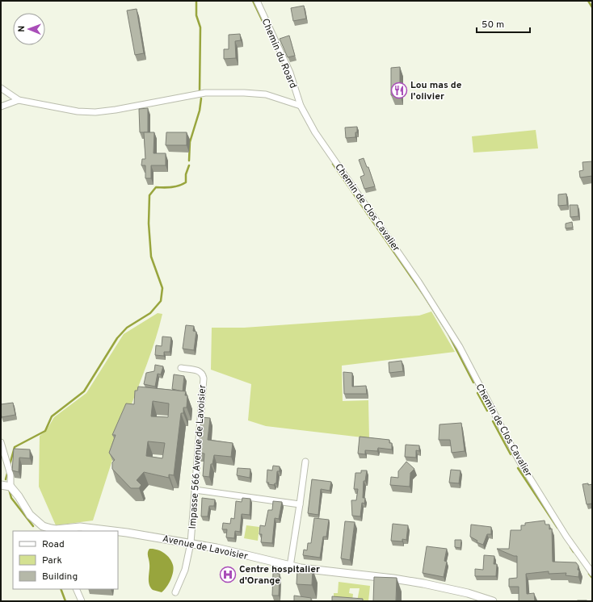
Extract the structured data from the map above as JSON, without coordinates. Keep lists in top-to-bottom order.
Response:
{
  "streets": {
    "street": [
      "Chemin du Roard",
      "Chemin de Clos Cavalier",
      "Impasse 566 Avenue de Lavoisier",
      "Avenue de Lavoisier"
    ]
  },
  "crossings": [
    ["Chemin du Roard", "Chemin de Clos Cavalier"],
    ["Impasse 566 Avenue de Lavoisier", "Avenue de Lavoisier"]
  ],
  "places": {
    "restaurant": ["Lou mas de l'olivier"],
    "hospital": ["Centre hospitalier d'Orange"]
  },
  "legend": ["Road", "Park", "Building"],
  "scale_bar": "50 m",
  "north": "left"
}
